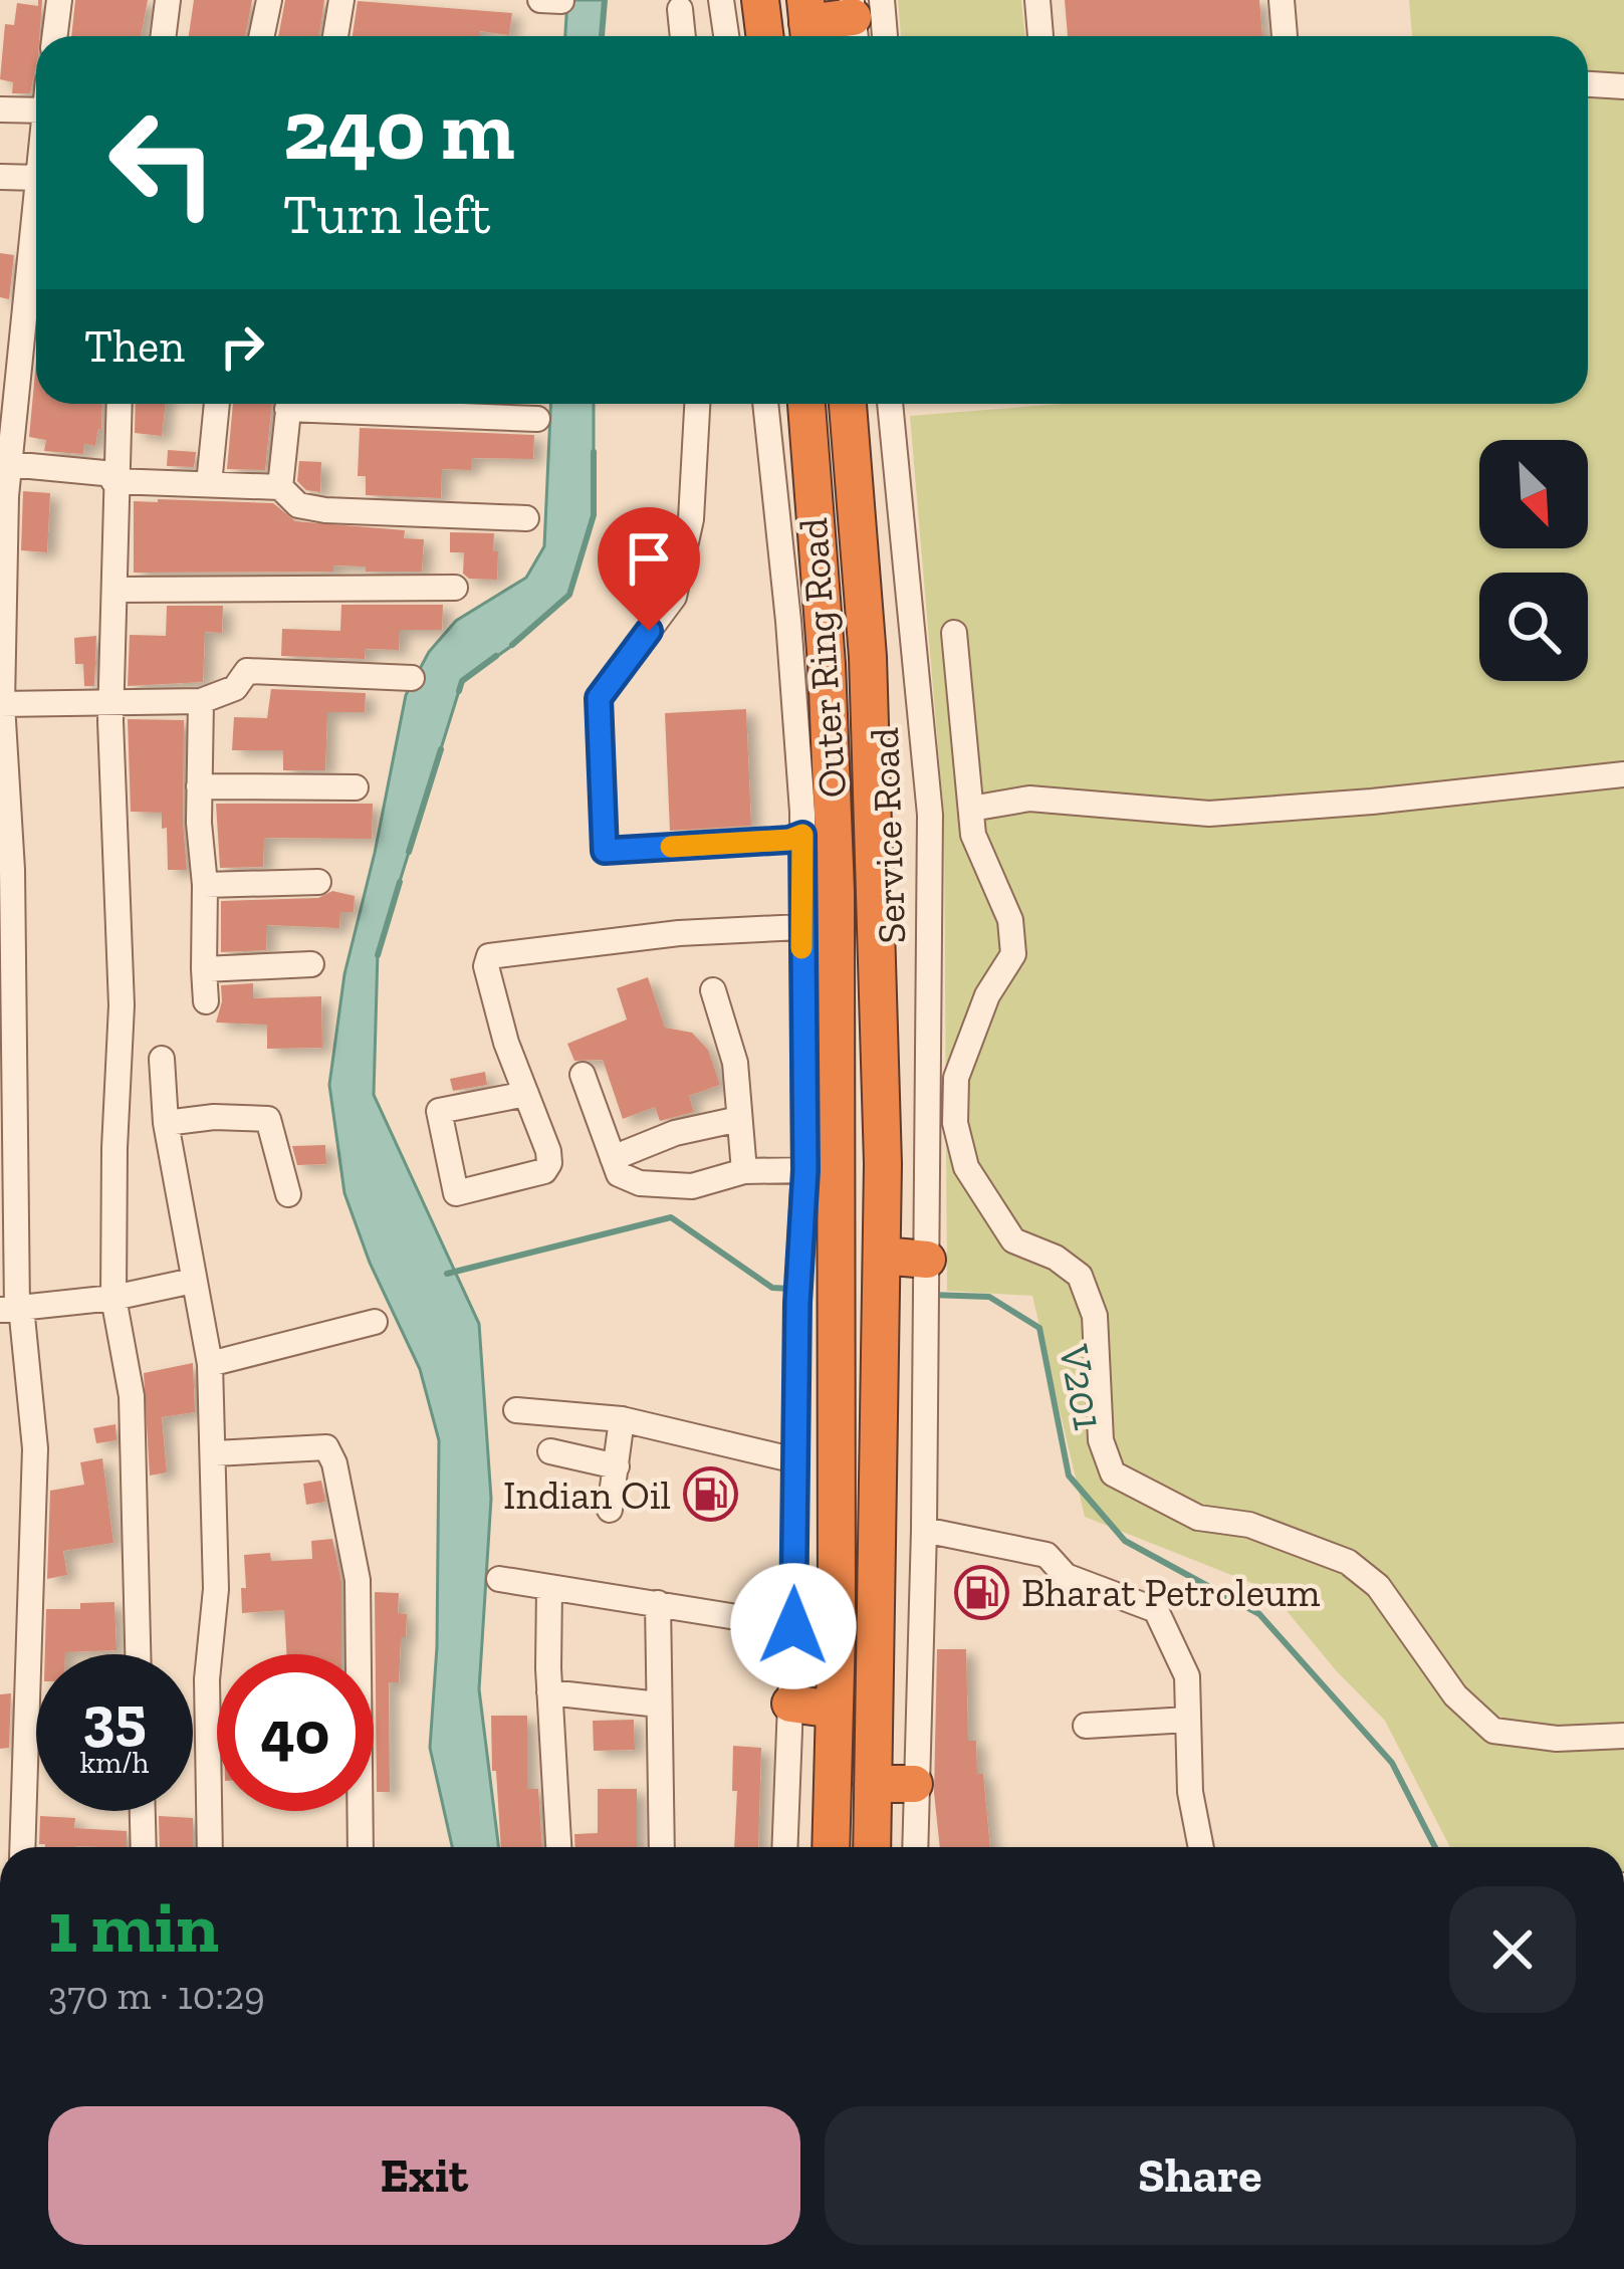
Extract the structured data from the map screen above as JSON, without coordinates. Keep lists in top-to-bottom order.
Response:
{
  "streets": {
    "highway": ["Outer Ring Road"],
    "street": ["Service Road"]
  },
  "water": ["V201"],
  "places": {
    "fuel station": ["Indian Oil", "Bharat Petroleum"]
  },
  "north": "bottom right",
  "page": {
    "turn": ["240 m", "Turn left"],
    "then": "Then",
    "speed": "35 km/h",
    "limit": "40",
    "heading": ["1 min", "370 m · 10:29"],
    "buttons": ["Exit", "Share"]
  }
}
